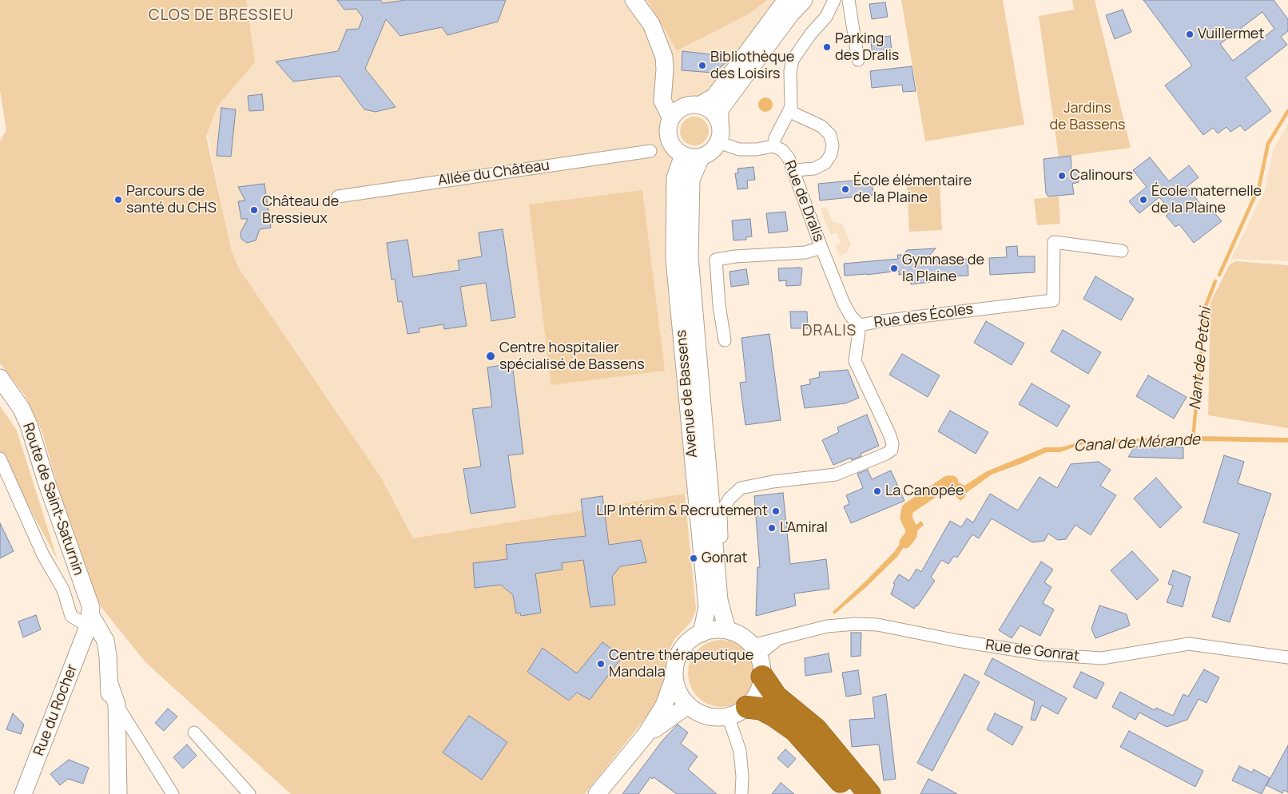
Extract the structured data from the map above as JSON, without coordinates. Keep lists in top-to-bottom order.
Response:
{
  "streets": {
    "main road": ["Avenue de Bassens", "Route de Saint-Saturnin", "Rue du Rocher"],
    "street": [
      "Allée du Château",
      "Rue de Dralis",
      "Rue des Écoles",
      "Rue de Gonrat"
    ]
  },
  "crossings": [
    ["Rue de Dralis", "Rue des Écoles"],
    ["Rue de Dralis", "Avenue de Bassens"],
    ["Avenue de Bassens", "Rue de Gonrat"],
    ["Route de Saint-Saturnin", "Rue du Rocher"]
  ],
  "districts": ["CLOS DE BRESSIEU", "DRALIS"],
  "water": ["Nant de Petchi", "Canal de Mérande"],
  "parks": ["Jardins de Bassens"],
  "places": [
    "Vuillermet",
    "Parking des Dralis",
    "Bibliothèque des Loisirs",
    "Calinours",
    "École élémentaire de la Plaine",
    "Parcours de santé du CHS",
    "École maternelle de la Plaine",
    "Château de Bressieux",
    "Gymnase de la Plaine",
    "Centre hospitalier spécialisé de Bassens",
    "La Canopée",
    "LIP Intérim & Recrutement",
    "L'Amiral",
    "Gonrat",
    "Centre thérapeutique Mandala"
  ]
}
